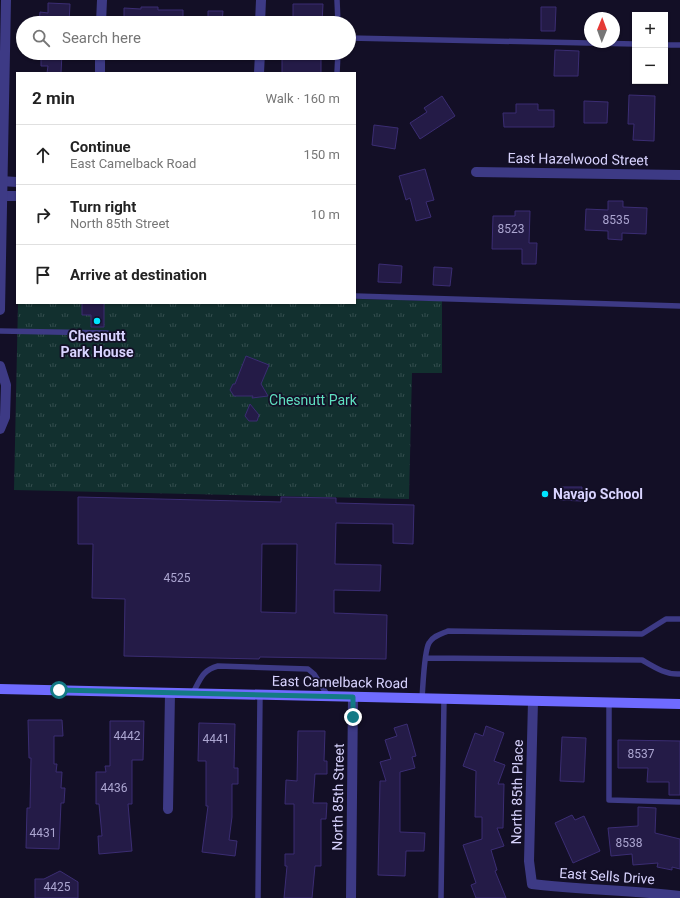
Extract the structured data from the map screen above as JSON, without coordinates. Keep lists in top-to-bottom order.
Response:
{
  "streets": {
    "main road": ["East Camelback Road"],
    "street": [
      "East Hazelwood Street",
      "North 85th Place",
      "North 85th Street",
      "East Sells Drive"
    ]
  },
  "crossings": [
    ["East Camelback Road", "North 85th Place"],
    ["East Camelback Road", "North 85th Street"],
    ["North 85th Place", "East Sells Drive"]
  ],
  "parks": ["Chesnutt Park"],
  "places": ["Chesnutt Park House", "Navajo School"],
  "house_numbers": [
    "8535",
    "8523",
    "4525",
    "4442",
    "4441",
    "8537",
    "4436",
    "4431",
    "8538",
    "4425"
  ],
  "north": "top",
  "page": {
    "map_buttons": ["+", "−"],
    "search": "Search here",
    "heading": ["2 min", "Walk · 160 m"],
    "list": [
      ["Continue", "East Camelback Road", "150 m"],
      ["Turn right", "North 85th Street", "10 m"],
      "Arrive at destination"
    ]
  }
}
